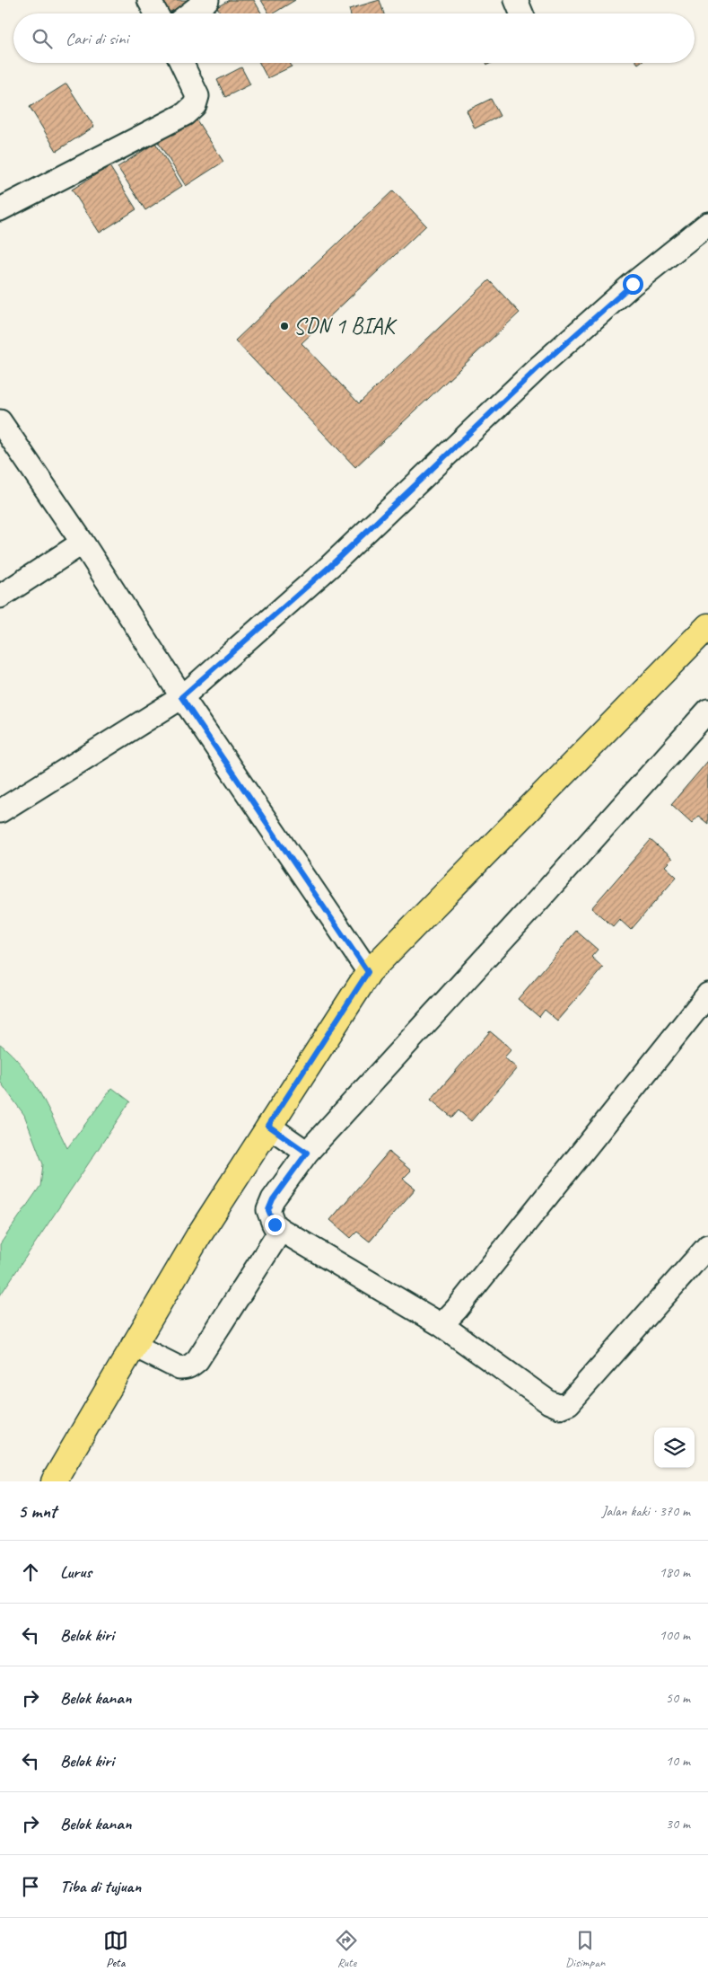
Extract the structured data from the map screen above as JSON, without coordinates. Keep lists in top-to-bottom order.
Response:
{
  "places": ["SDN 1 BIAK"],
  "page": {
    "search": "Cari di sini",
    "heading": ["5 mnt", "Jalan kaki · 370 m"],
    "list": [
      ["Lurus", "180 m"],
      ["Belok kiri", "100 m"],
      ["Belok kanan", "50 m"],
      ["Belok kiri", "10 m"],
      ["Belok kanan", "30 m"],
      "Tiba di tujuan"
    ],
    "nav": ["Peta", "Rute", "Disimpan"]
  }
}
